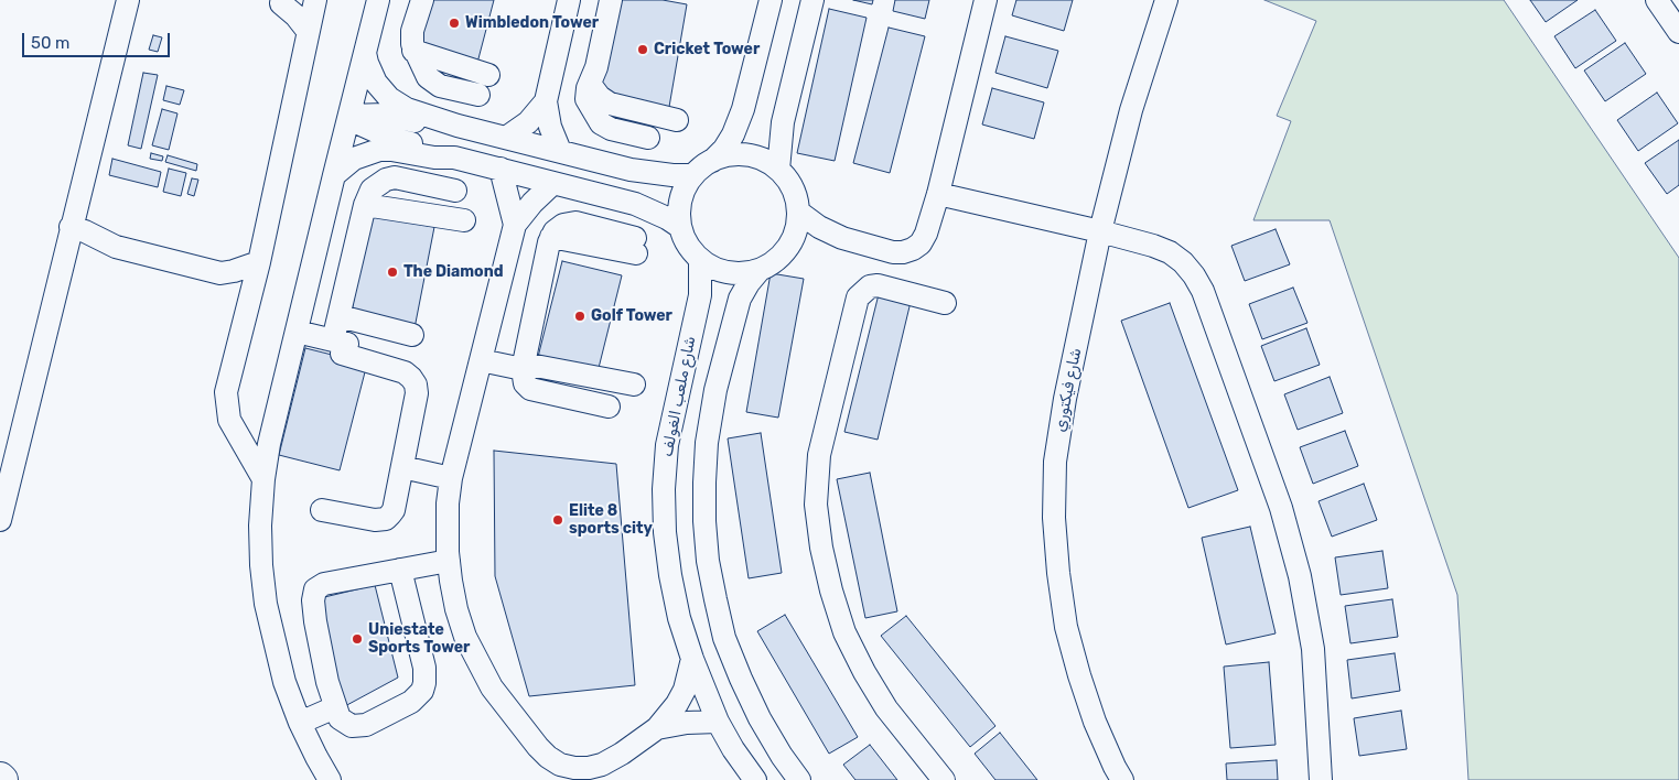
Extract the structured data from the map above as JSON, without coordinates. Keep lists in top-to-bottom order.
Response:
{
  "streets": {
    "street": ["شارع فيكتوري", "شارع ملعب الغولف"]
  },
  "places": [
    "Wimbledon Tower",
    "Cricket Tower",
    "The Diamond",
    "Golf Tower",
    "Elite 8 sports city",
    "Uniestate Sports Tower"
  ],
  "scale_bar": "50 m"
}
